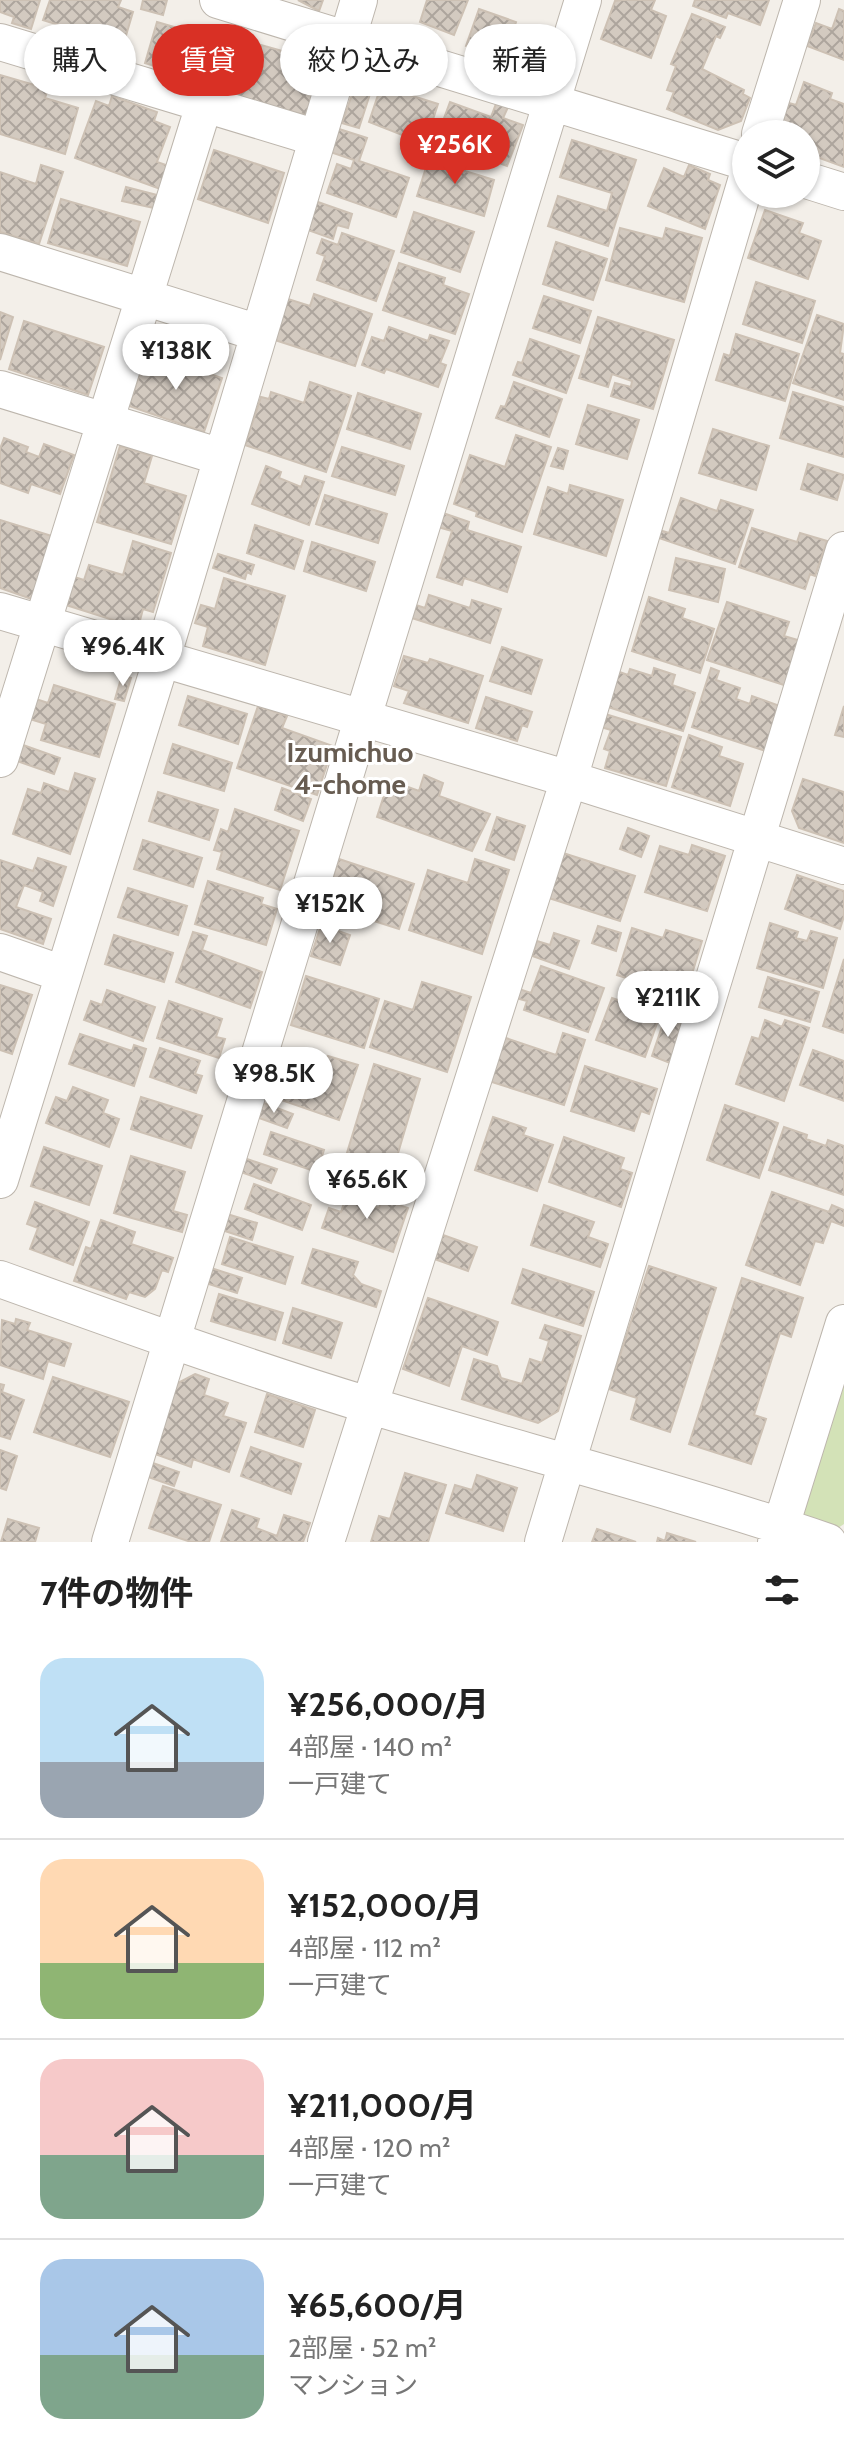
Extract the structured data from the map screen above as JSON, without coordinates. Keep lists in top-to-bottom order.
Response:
{
  "districts": ["Izumichuo 4-chome"],
  "page": {
    "chip": [
      "購入",
      "賃貸",
      "絞り込み",
      "新着"
    ],
    "price": [
      "¥256K",
      "¥138K",
      "¥96.4K",
      "¥152K",
      "¥211K",
      "¥98.5K",
      "¥65.6K"
    ],
    "heading": "7件の物件",
    "list": [
      {
        "name": "¥256,000/月",
        "note": "4部屋 · 140 m² · 一戸建て"
      },
      {
        "name": "¥152,000/月",
        "note": "4部屋 · 112 m² · 一戸建て"
      },
      {
        "name": "¥211,000/月",
        "note": "4部屋 · 120 m² · 一戸建て"
      },
      {
        "name": "¥65,600/月",
        "note": "2部屋 · 52 m² · マンション"
      }
    ]
  }
}
